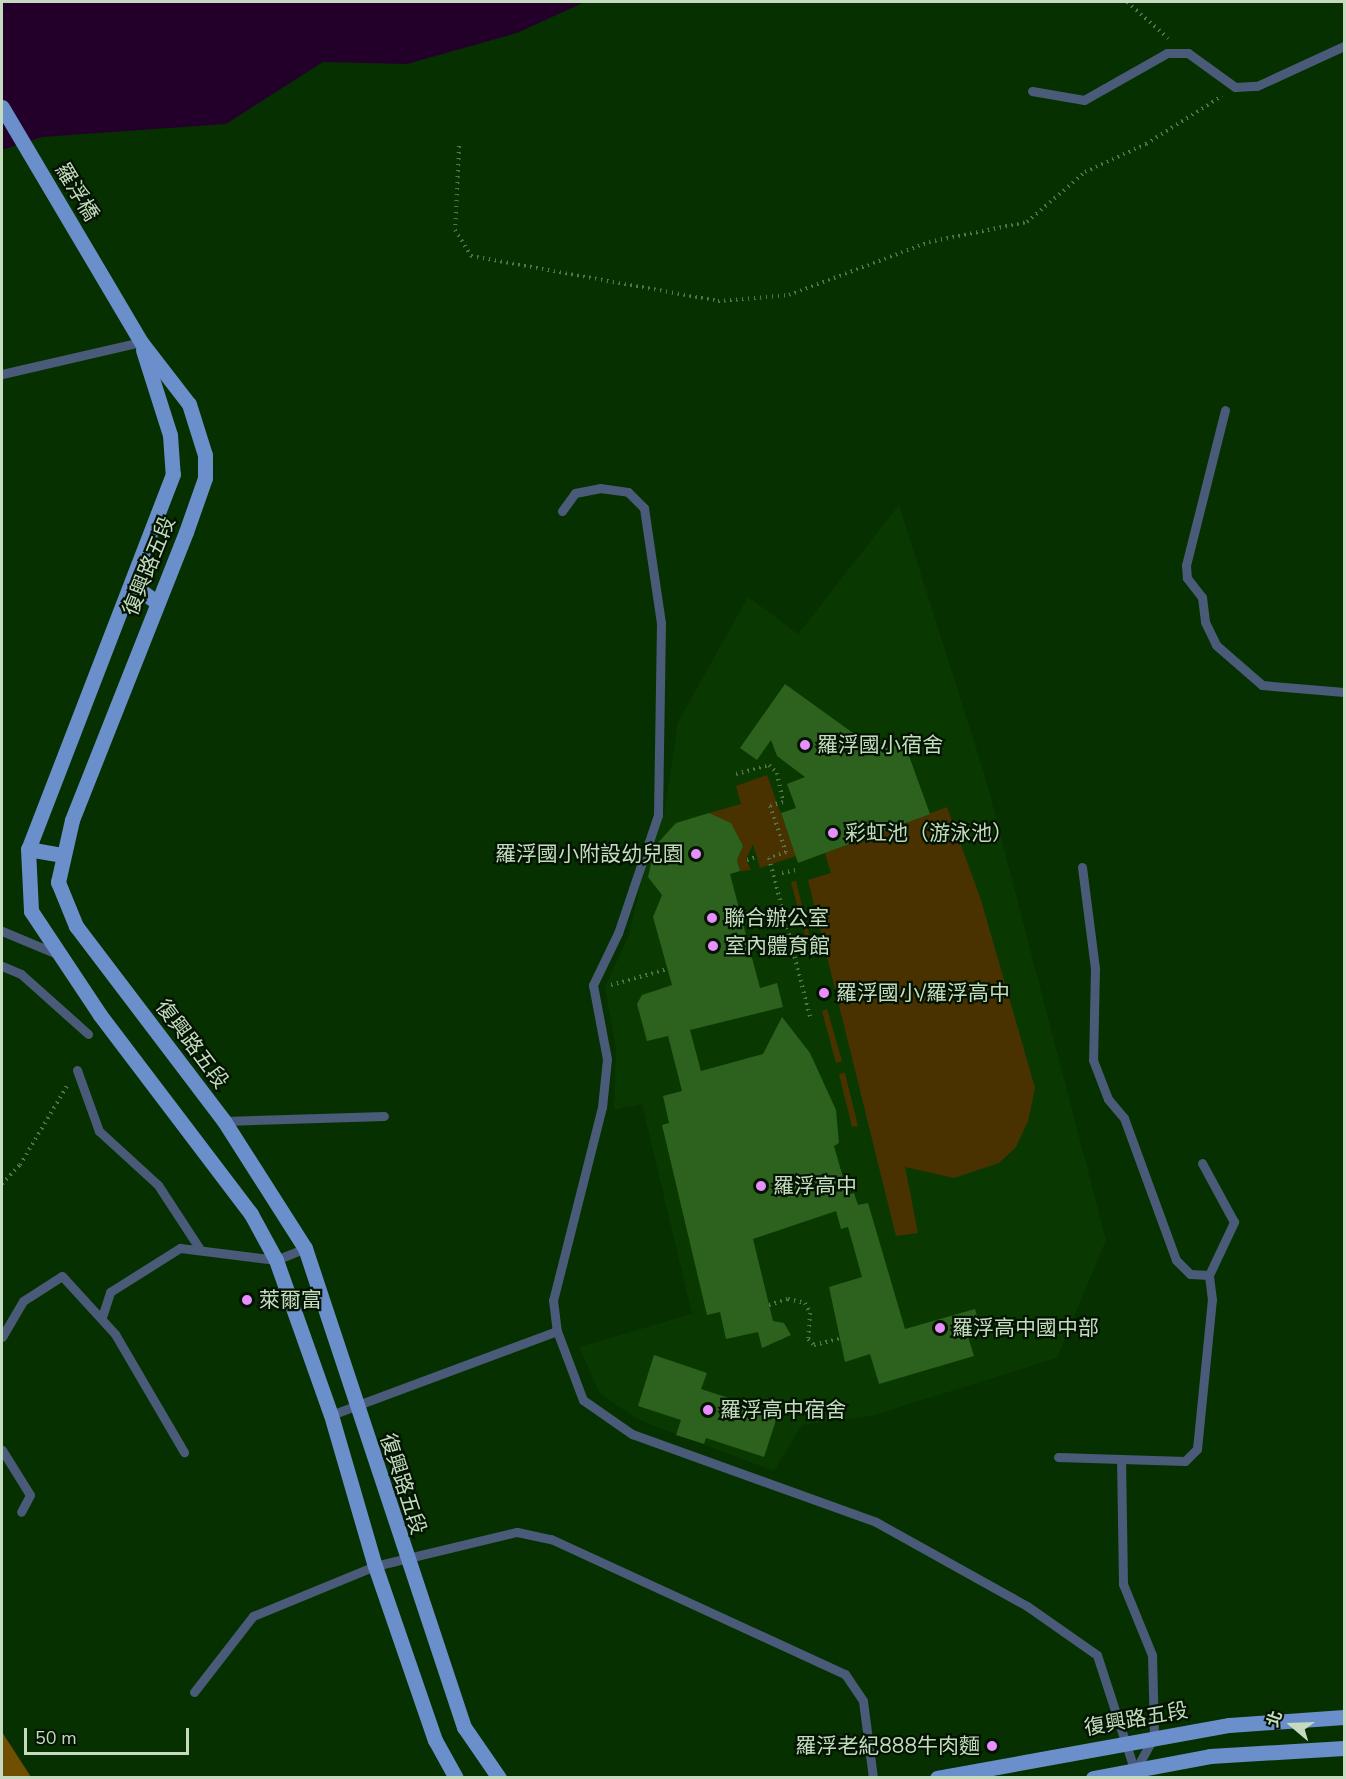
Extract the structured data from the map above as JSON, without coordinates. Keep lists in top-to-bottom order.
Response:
{
  "streets": {
    "main road": ["羅浮橋", "復興路五段"]
  },
  "crossings": [
    ["羅浮橋", "復興路五段"]
  ],
  "places": [
    "羅浮國小宿舍",
    "彩虹池（游泳池）",
    "羅浮國小附設幼兒園",
    "聯合辦公室",
    "室內體育館",
    "羅浮國小/羅浮高中",
    "羅浮高中",
    "萊爾富",
    "羅浮高中國中部",
    "羅浮高中宿舍",
    "羅浮老紀888牛肉麵"
  ],
  "scale_bar": "50 m",
  "north": "left"
}
